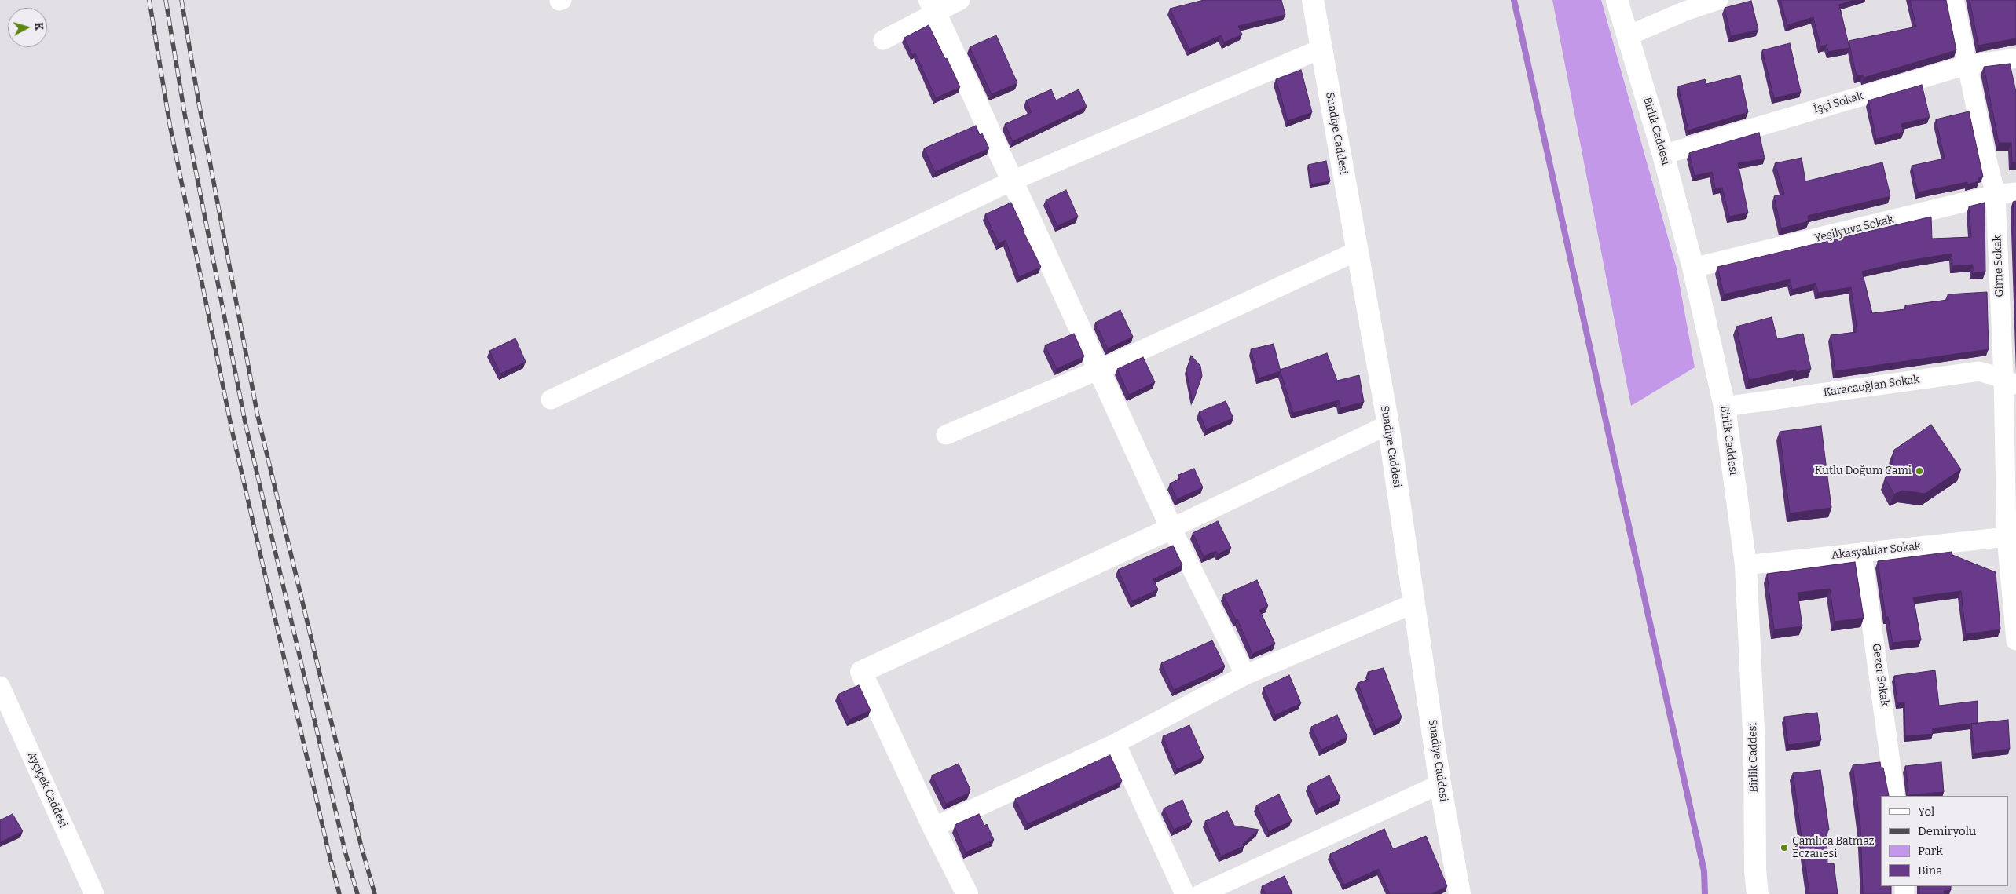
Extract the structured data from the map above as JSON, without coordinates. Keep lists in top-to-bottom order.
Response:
{
  "streets": {
    "street": [
      "İşçi Sokak",
      "Birlik Caddesi",
      "Suadiye Caddesi",
      "Yeşilyuva Sokak",
      "Girne Sokak",
      "Karacaoğlan Sokak",
      "Akasyalılar Sokak",
      "Gezer Sokak",
      "Ayçiçek Caddesi"
    ]
  },
  "crossings": [
    ["İşçi Sokak", "Birlik Caddesi"],
    ["İşçi Sokak", "Girne Sokak"],
    ["Birlik Caddesi", "Yeşilyuva Sokak"],
    ["Birlik Caddesi", "Karacaoğlan Sokak"],
    ["Birlik Caddesi", "Akasyalılar Sokak"],
    ["Yeşilyuva Sokak", "Girne Sokak"],
    ["Girne Sokak", "Karacaoğlan Sokak"],
    ["Girne Sokak", "Akasyalılar Sokak"],
    ["Akasyalılar Sokak", "Gezer Sokak"]
  ],
  "places": ["Kutlu Doğum Cami", "Çamlıca Batmaz Eczanesi"],
  "legend": [
    "Yol",
    "Demiryolu",
    "Park",
    "Bina"
  ],
  "north": "right"
}
